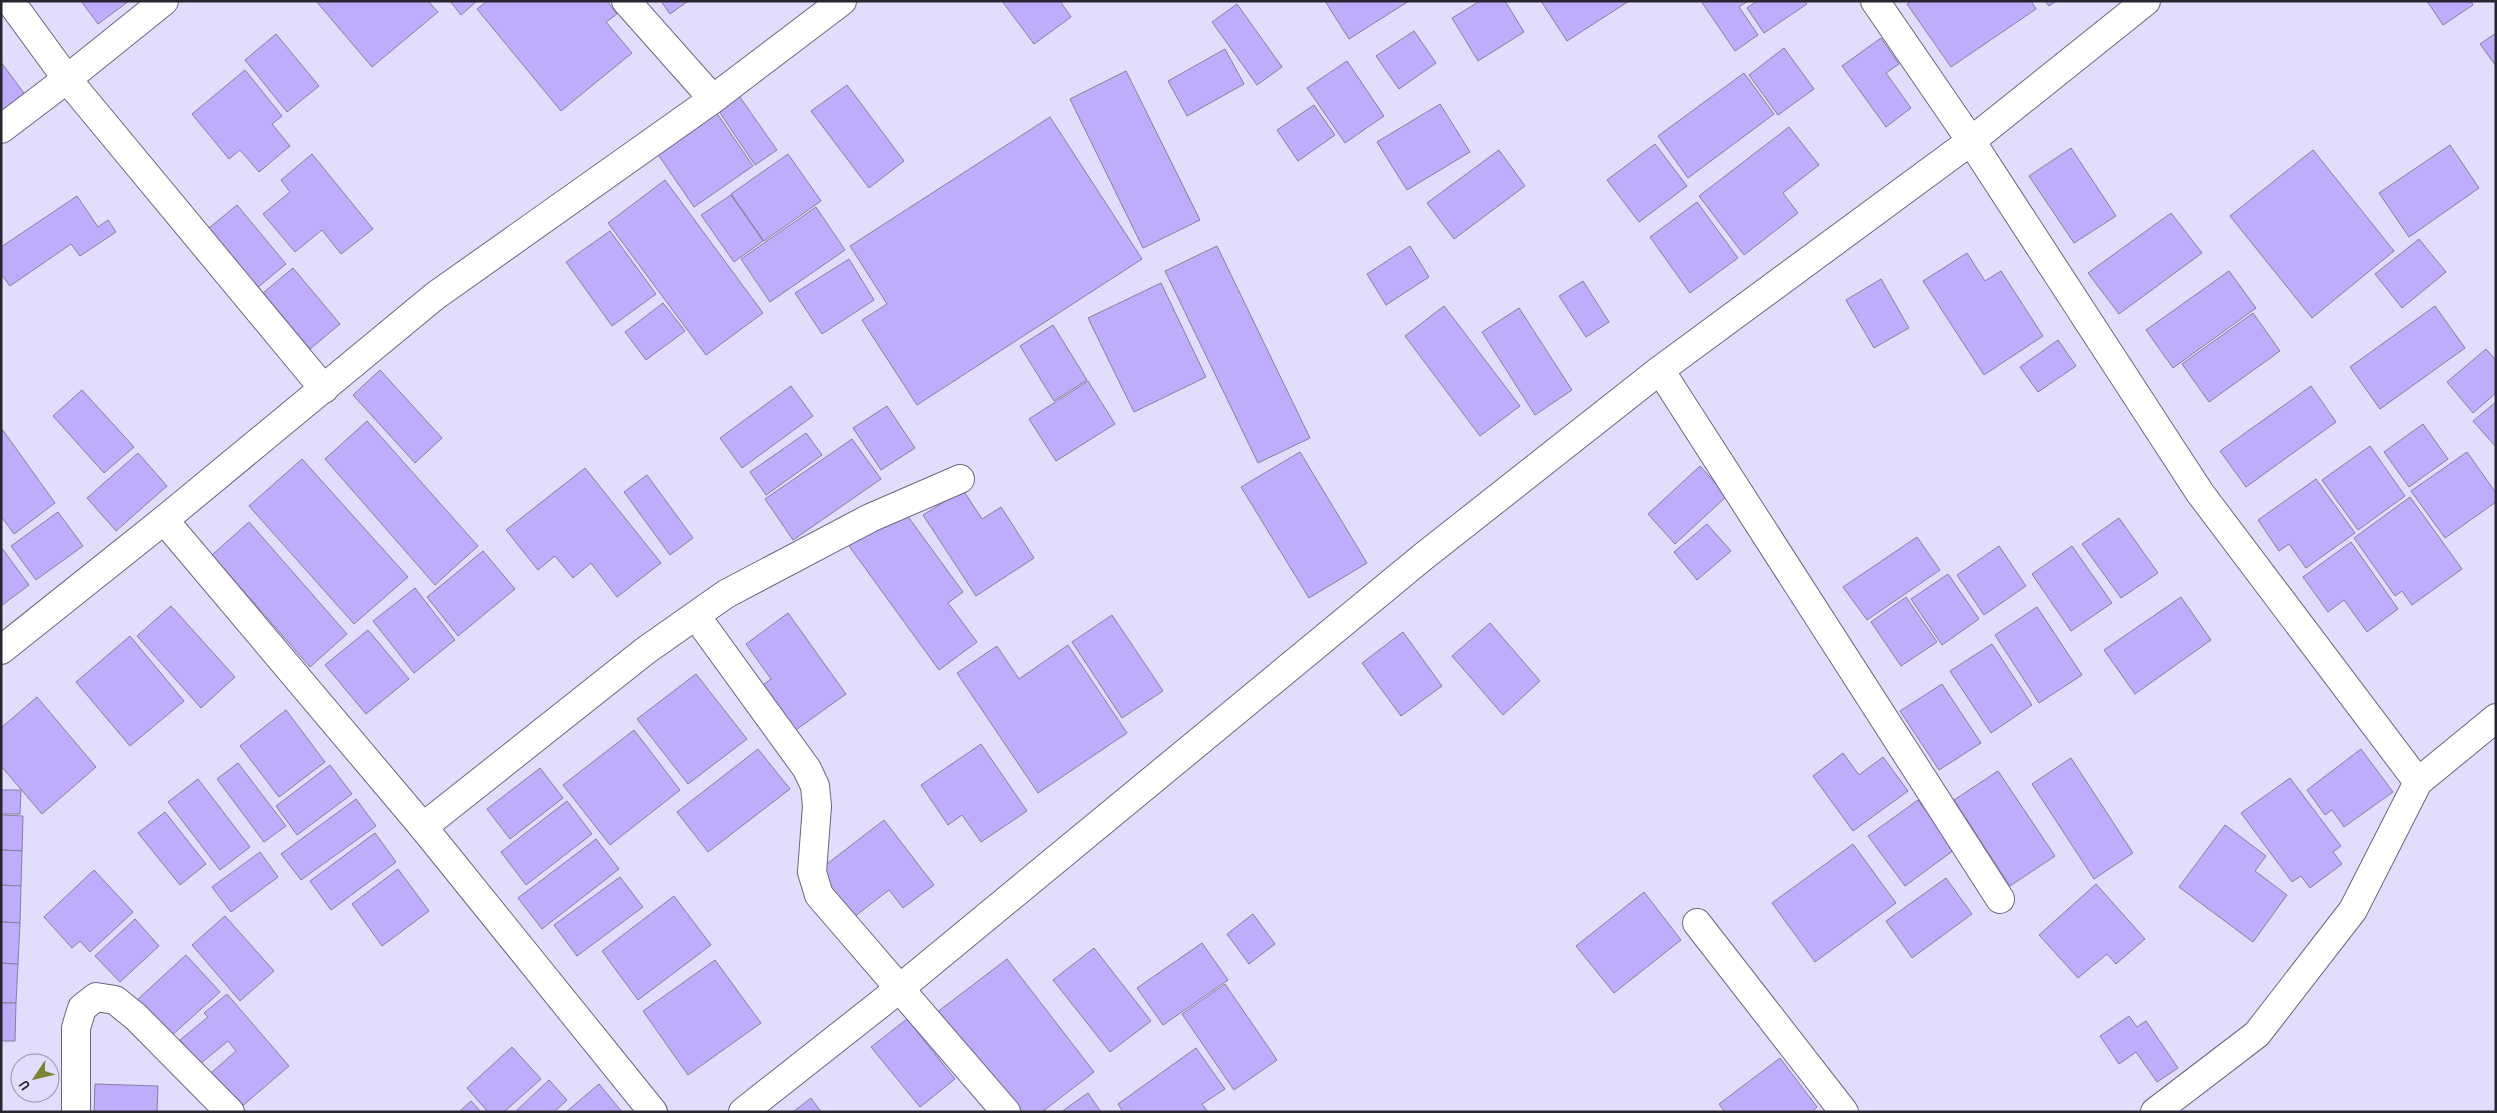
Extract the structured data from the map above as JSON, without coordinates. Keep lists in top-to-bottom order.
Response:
{
  "north": "bottom left"
}
